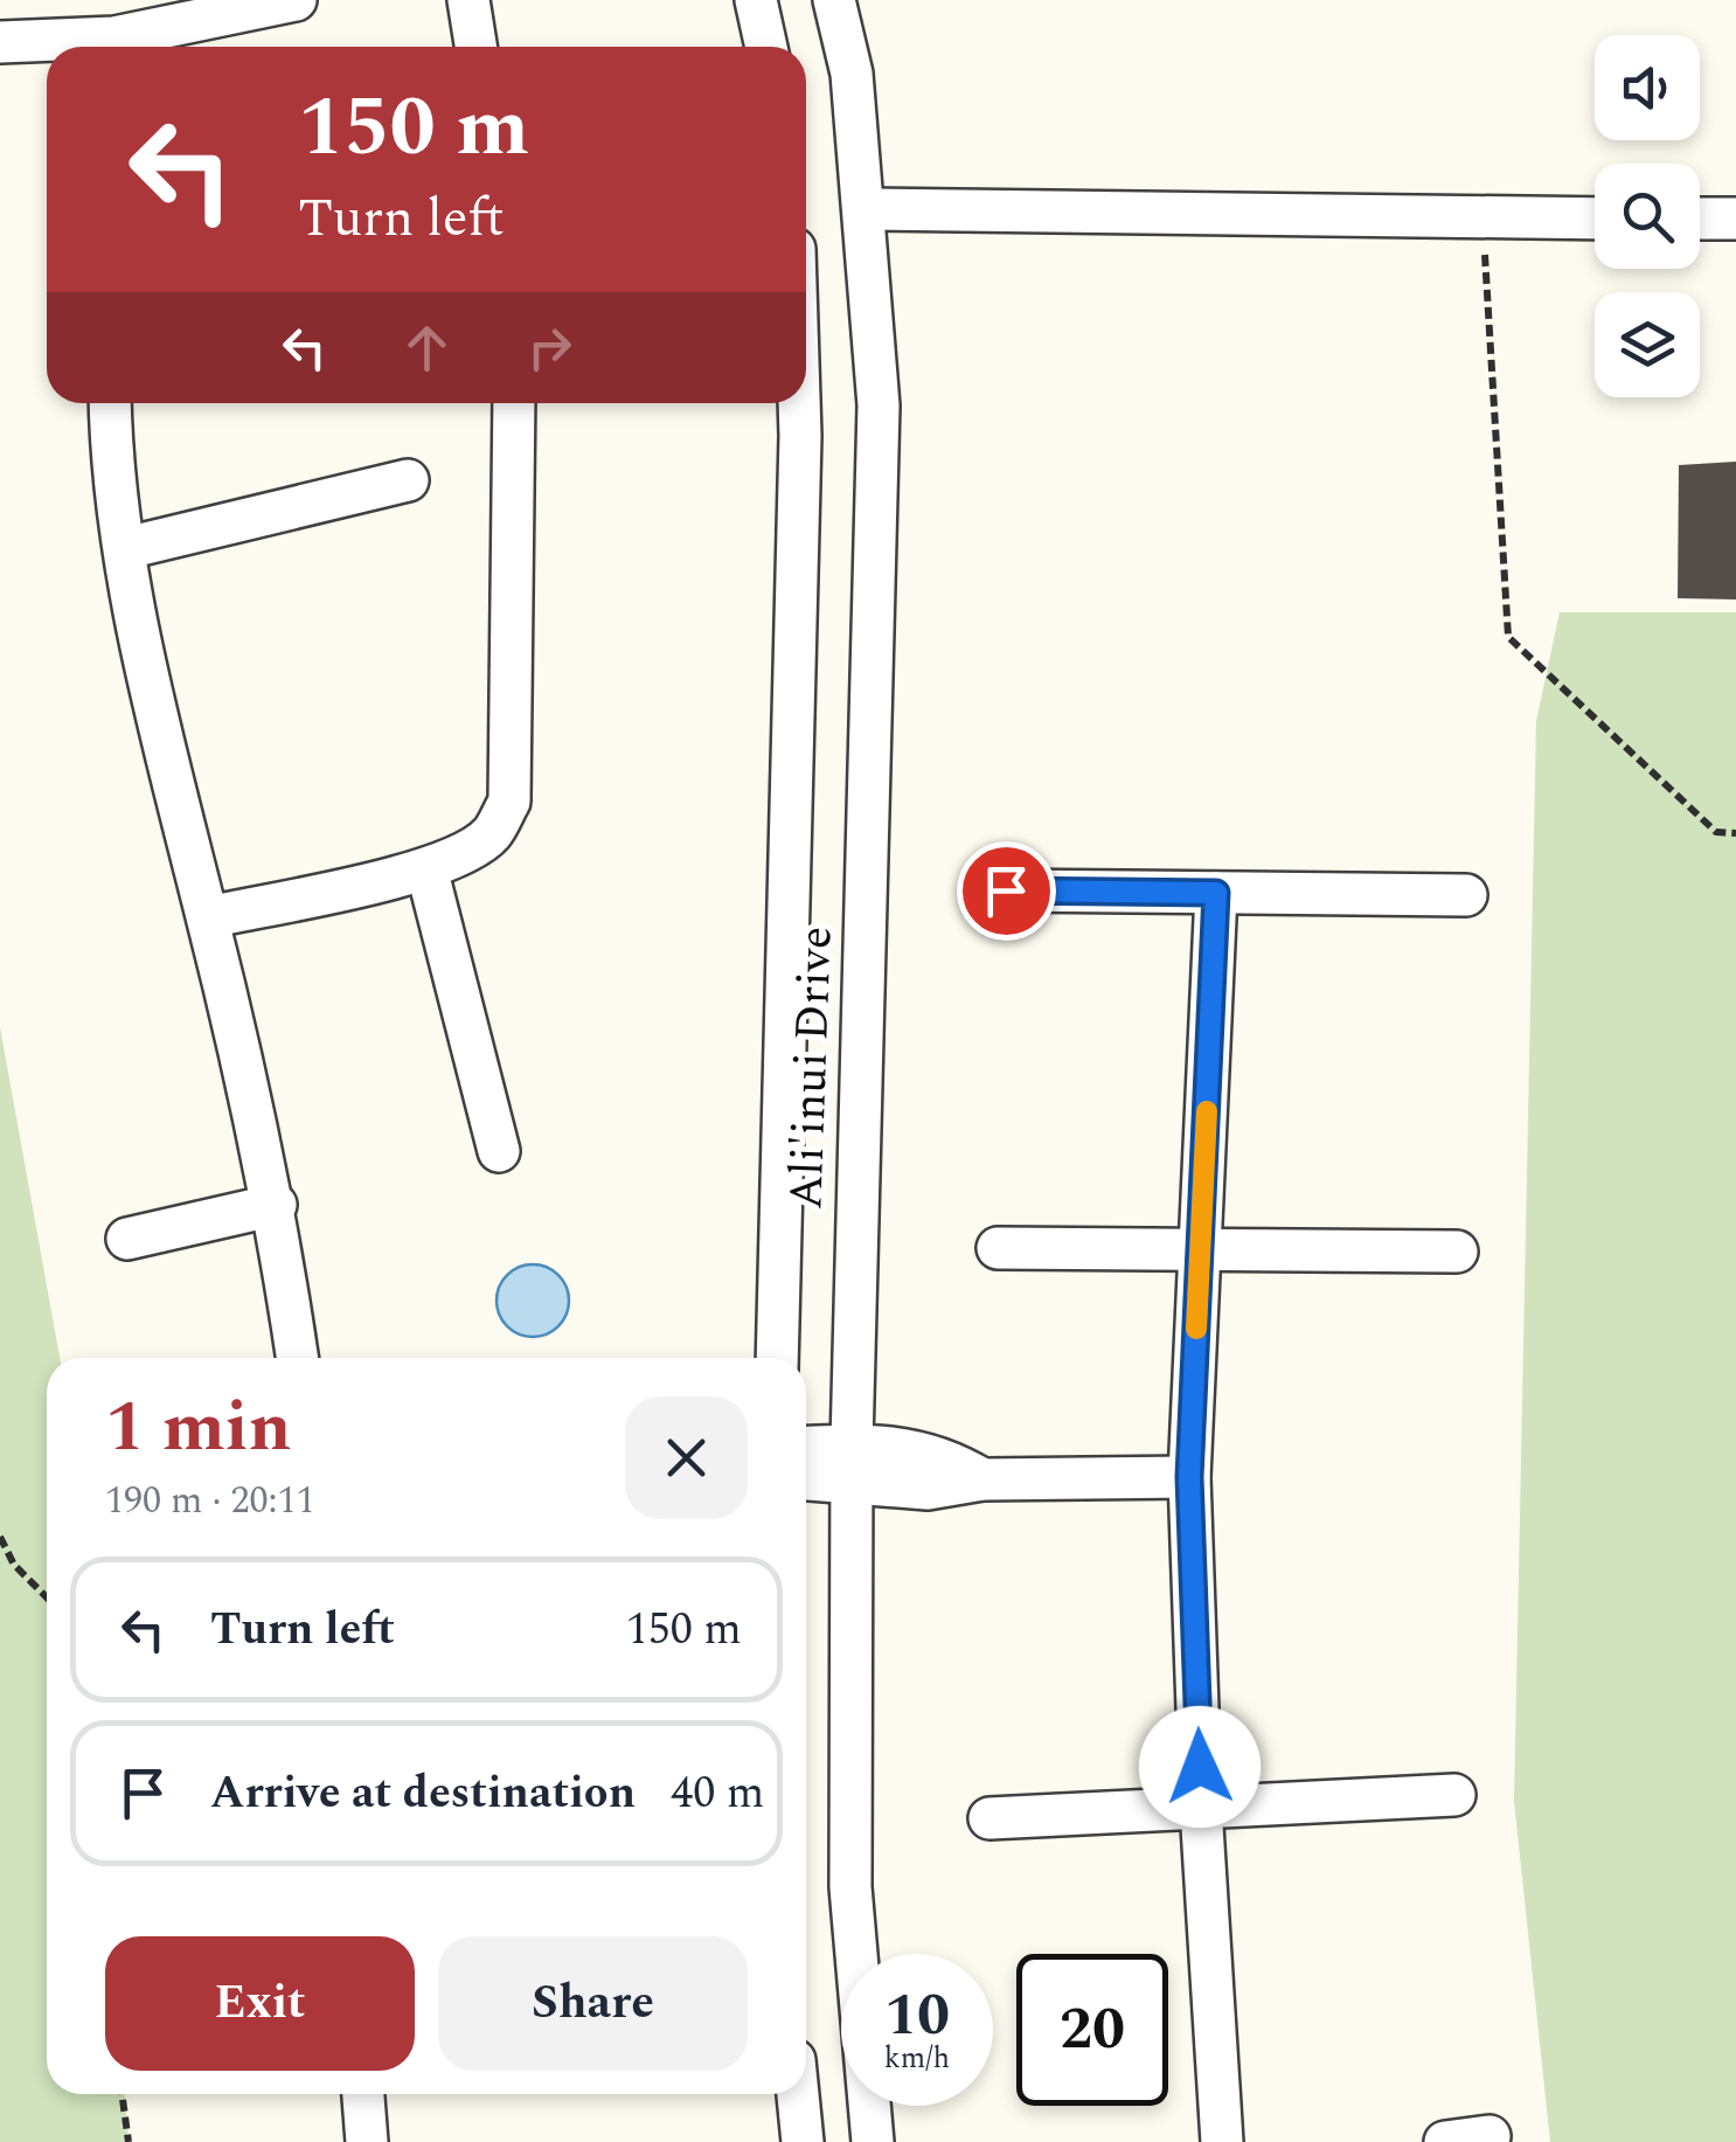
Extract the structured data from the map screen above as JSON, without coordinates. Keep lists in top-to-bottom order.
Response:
{
  "streets": {
    "street": ["Ali'inui Drive"]
  },
  "page": {
    "turn": ["150 m", "Turn left"],
    "heading": ["1 min", "190 m · 20:11"],
    "list": [
      {
        "name": "Turn left",
        "value": "150 m"
      },
      {
        "name": "Arrive at destination",
        "value": "40 m"
      }
    ],
    "buttons": ["Exit", "Share"],
    "speed": "10 km/h",
    "limit": "20"
  }
}
